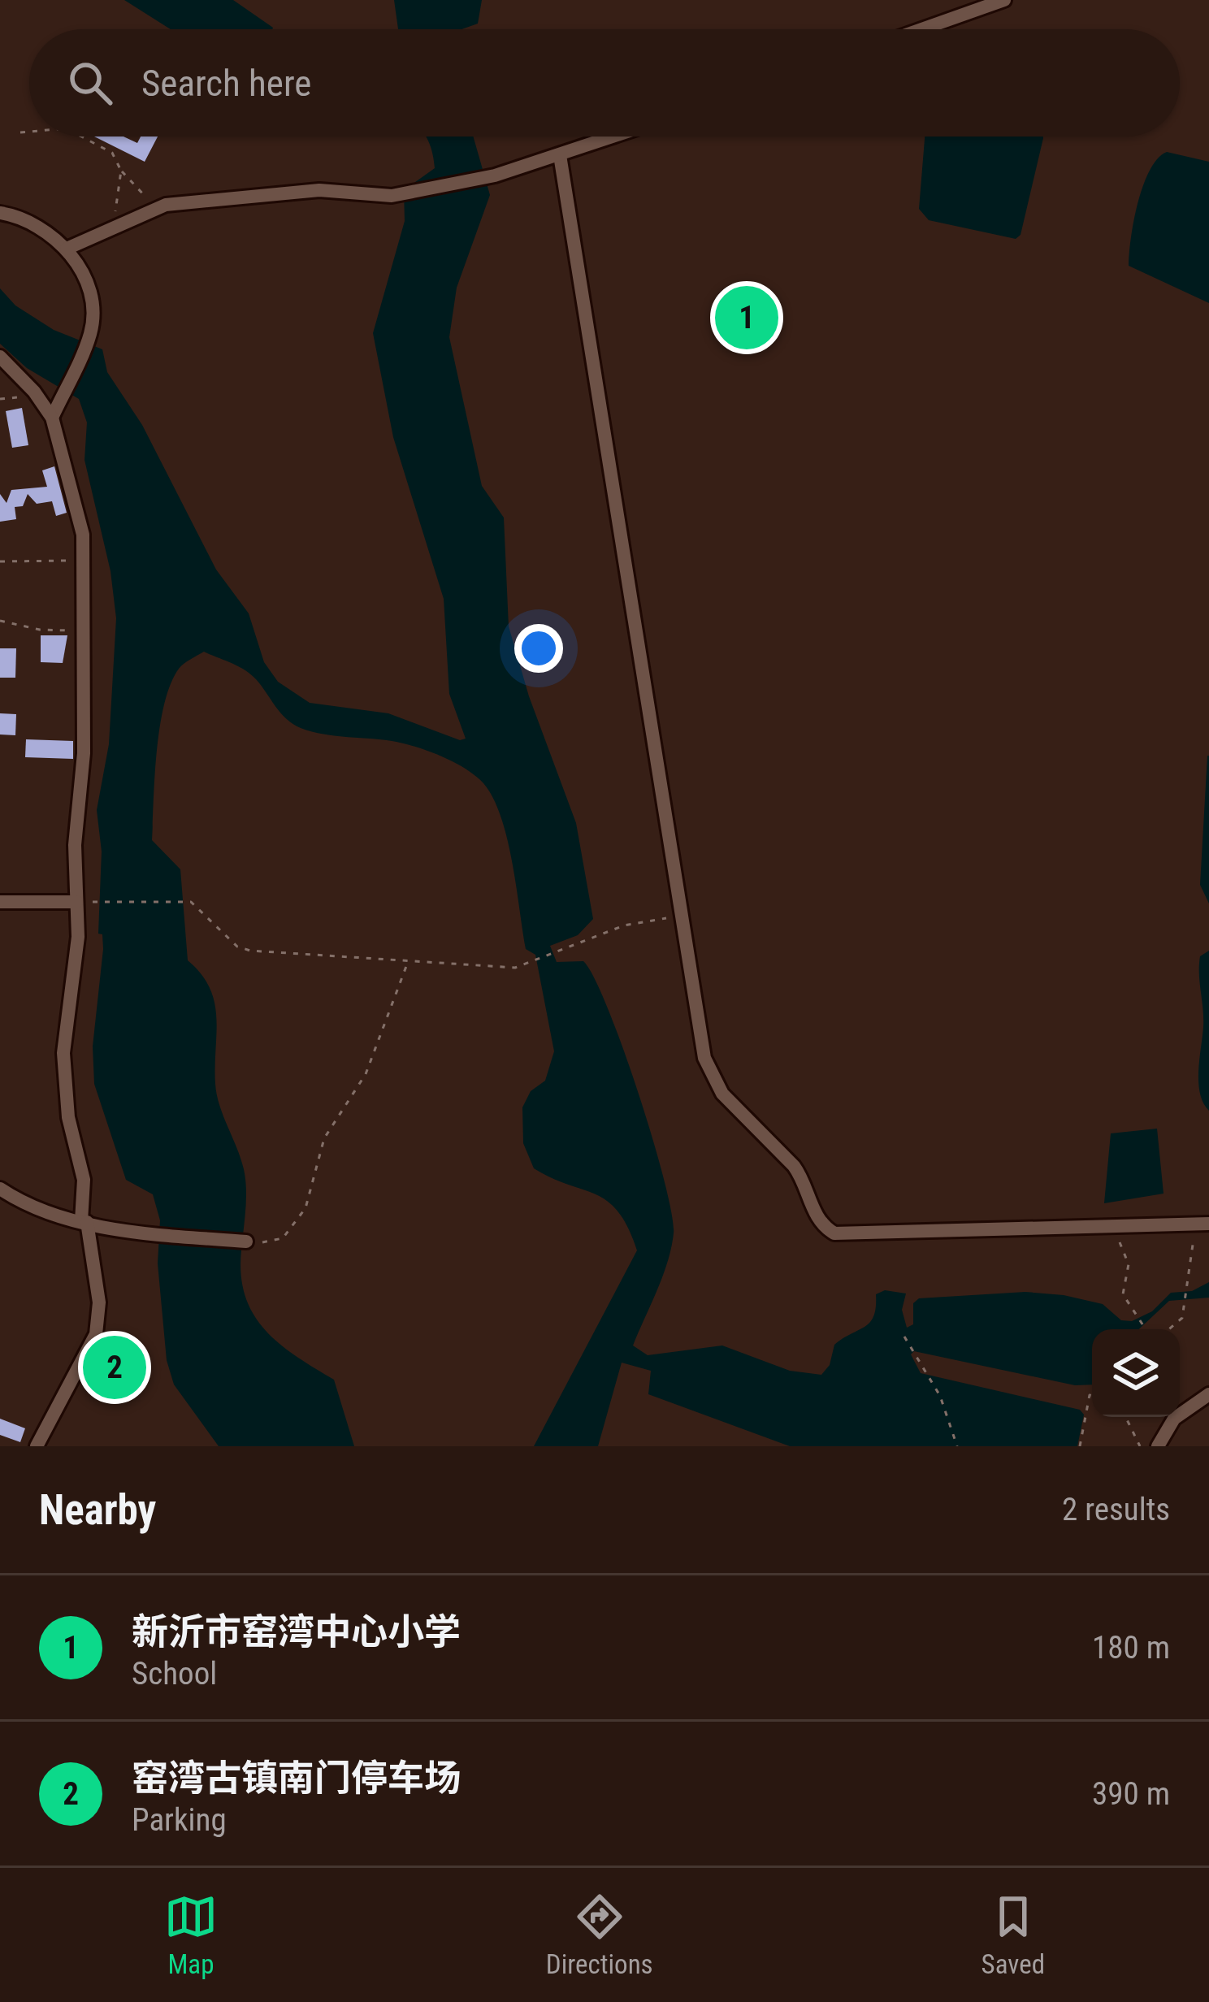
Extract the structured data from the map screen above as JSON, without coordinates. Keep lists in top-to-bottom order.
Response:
{
  "page": {
    "search": "Search here",
    "pins": ["1", "2"],
    "heading": ["Nearby", "2 results"],
    "list": [
      {
        "mark": "1",
        "name": "新沂市窑湾中心小学",
        "note": "School",
        "value": "180 m"
      },
      {
        "mark": "2",
        "name": "窑湾古镇南门停车场",
        "note": "Parking",
        "value": "390 m"
      }
    ],
    "nav": ["Map", "Directions", "Saved"]
  }
}
